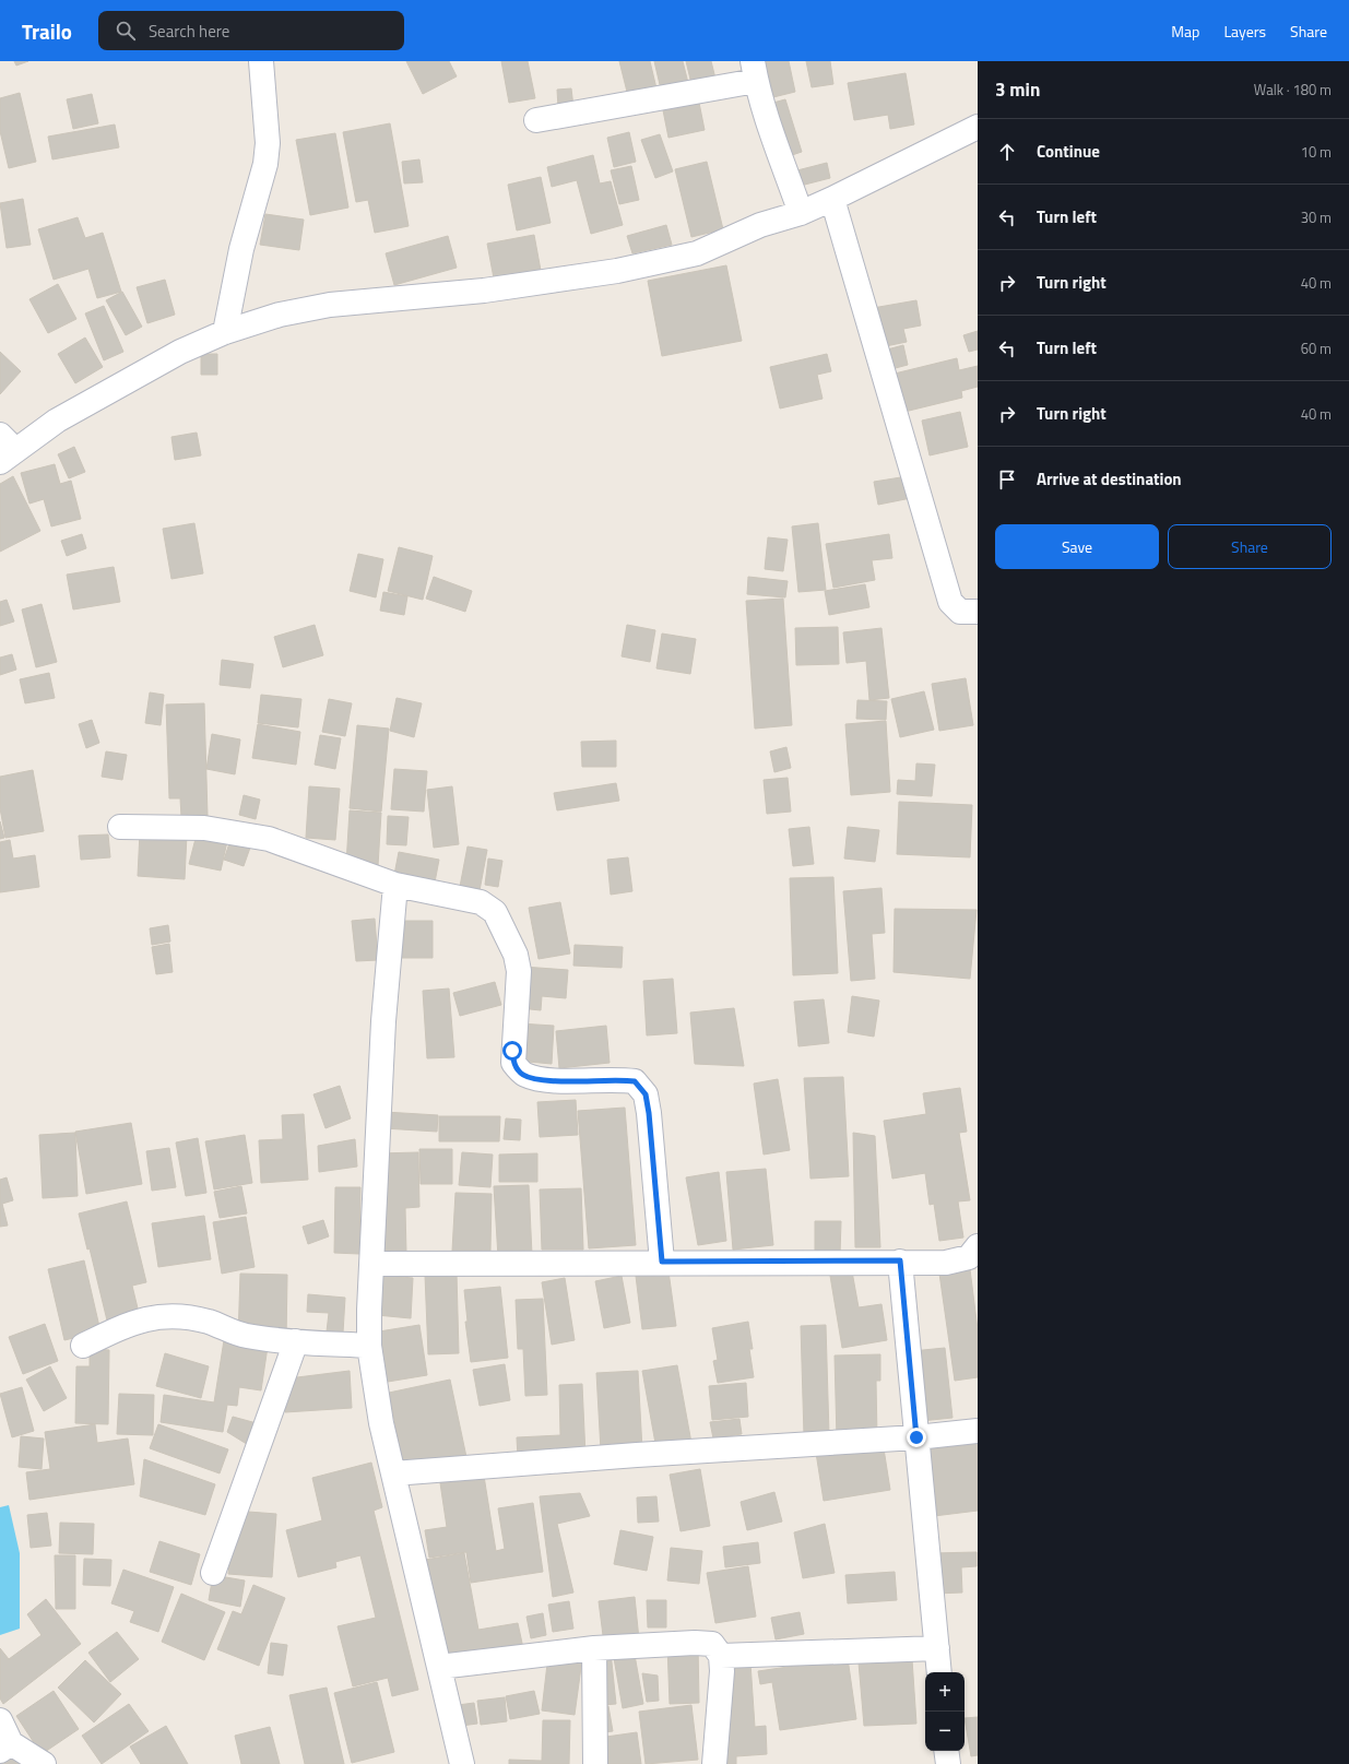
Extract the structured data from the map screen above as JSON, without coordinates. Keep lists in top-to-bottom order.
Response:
{
  "page": {
    "header": "Trailo",
    "search": "Search here",
    "nav": ["Map", "Layers", "Share"],
    "heading": ["3 min", "Walk · 180 m"],
    "list": [
      ["Continue", "10 m"],
      ["Turn left", "30 m"],
      ["Turn right", "40 m"],
      ["Turn left", "60 m"],
      ["Turn right", "40 m"],
      "Arrive at destination"
    ],
    "buttons": ["Save", "Share"],
    "map_buttons": ["+", "−"]
  }
}
